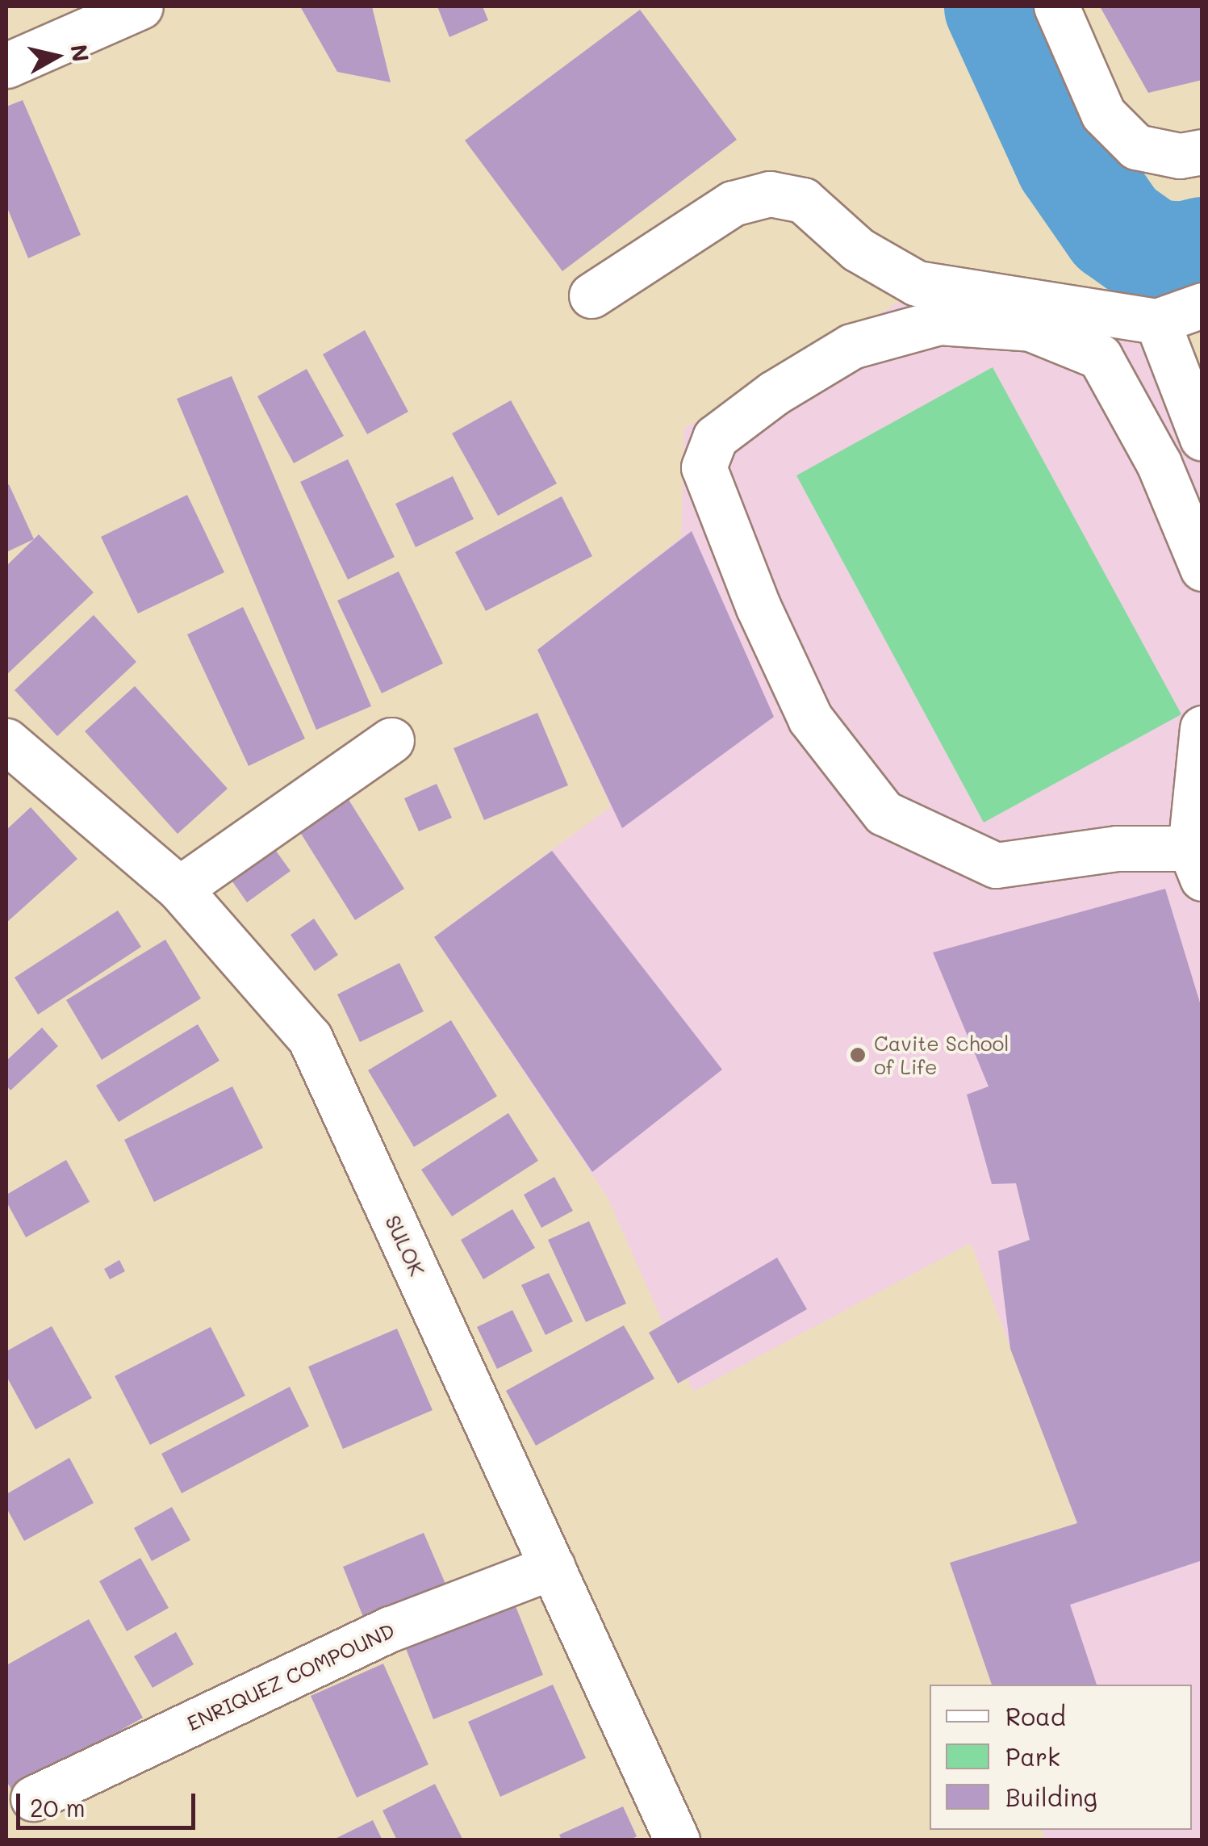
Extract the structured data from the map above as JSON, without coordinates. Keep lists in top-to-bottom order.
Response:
{
  "streets": {
    "street": ["SULOK", "ENRIQUEZ COMPOUND"]
  },
  "crossings": [
    ["SULOK", "ENRIQUEZ COMPOUND"]
  ],
  "places": ["Cavite School of Life"],
  "legend": ["Road", "Park", "Building"],
  "scale_bar": "20 m",
  "north": "right"
}
